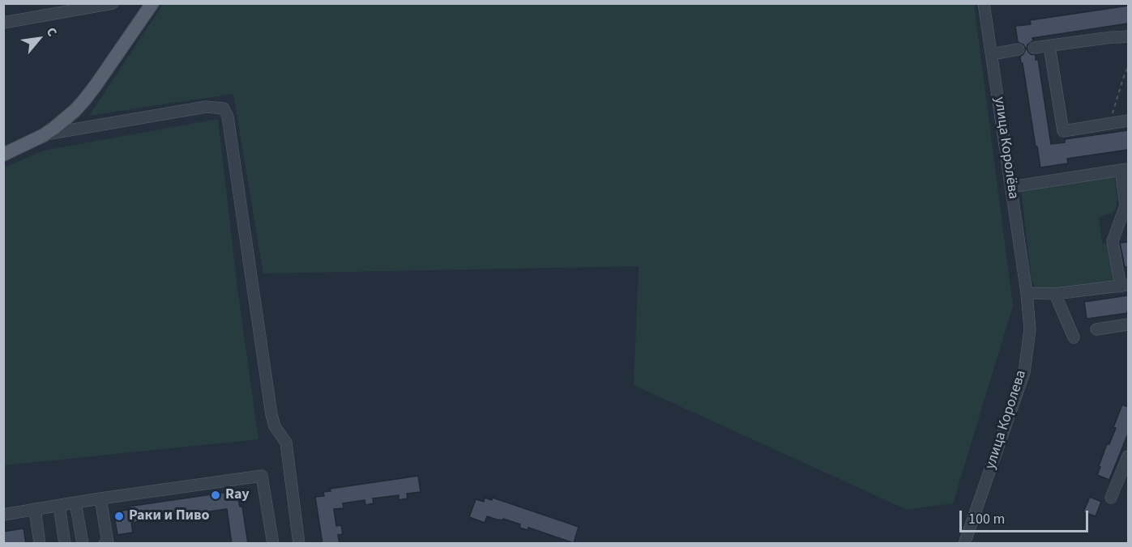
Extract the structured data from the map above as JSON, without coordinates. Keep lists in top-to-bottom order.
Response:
{
  "streets": {
    "street": ["улица Королёва", "улица Королева"]
  },
  "crossings": [
    ["улица Королёва", "улица Королева"]
  ],
  "places": ["Ray", "Раки и Пиво"],
  "scale_bar": "100 m",
  "north": "top right"
}
